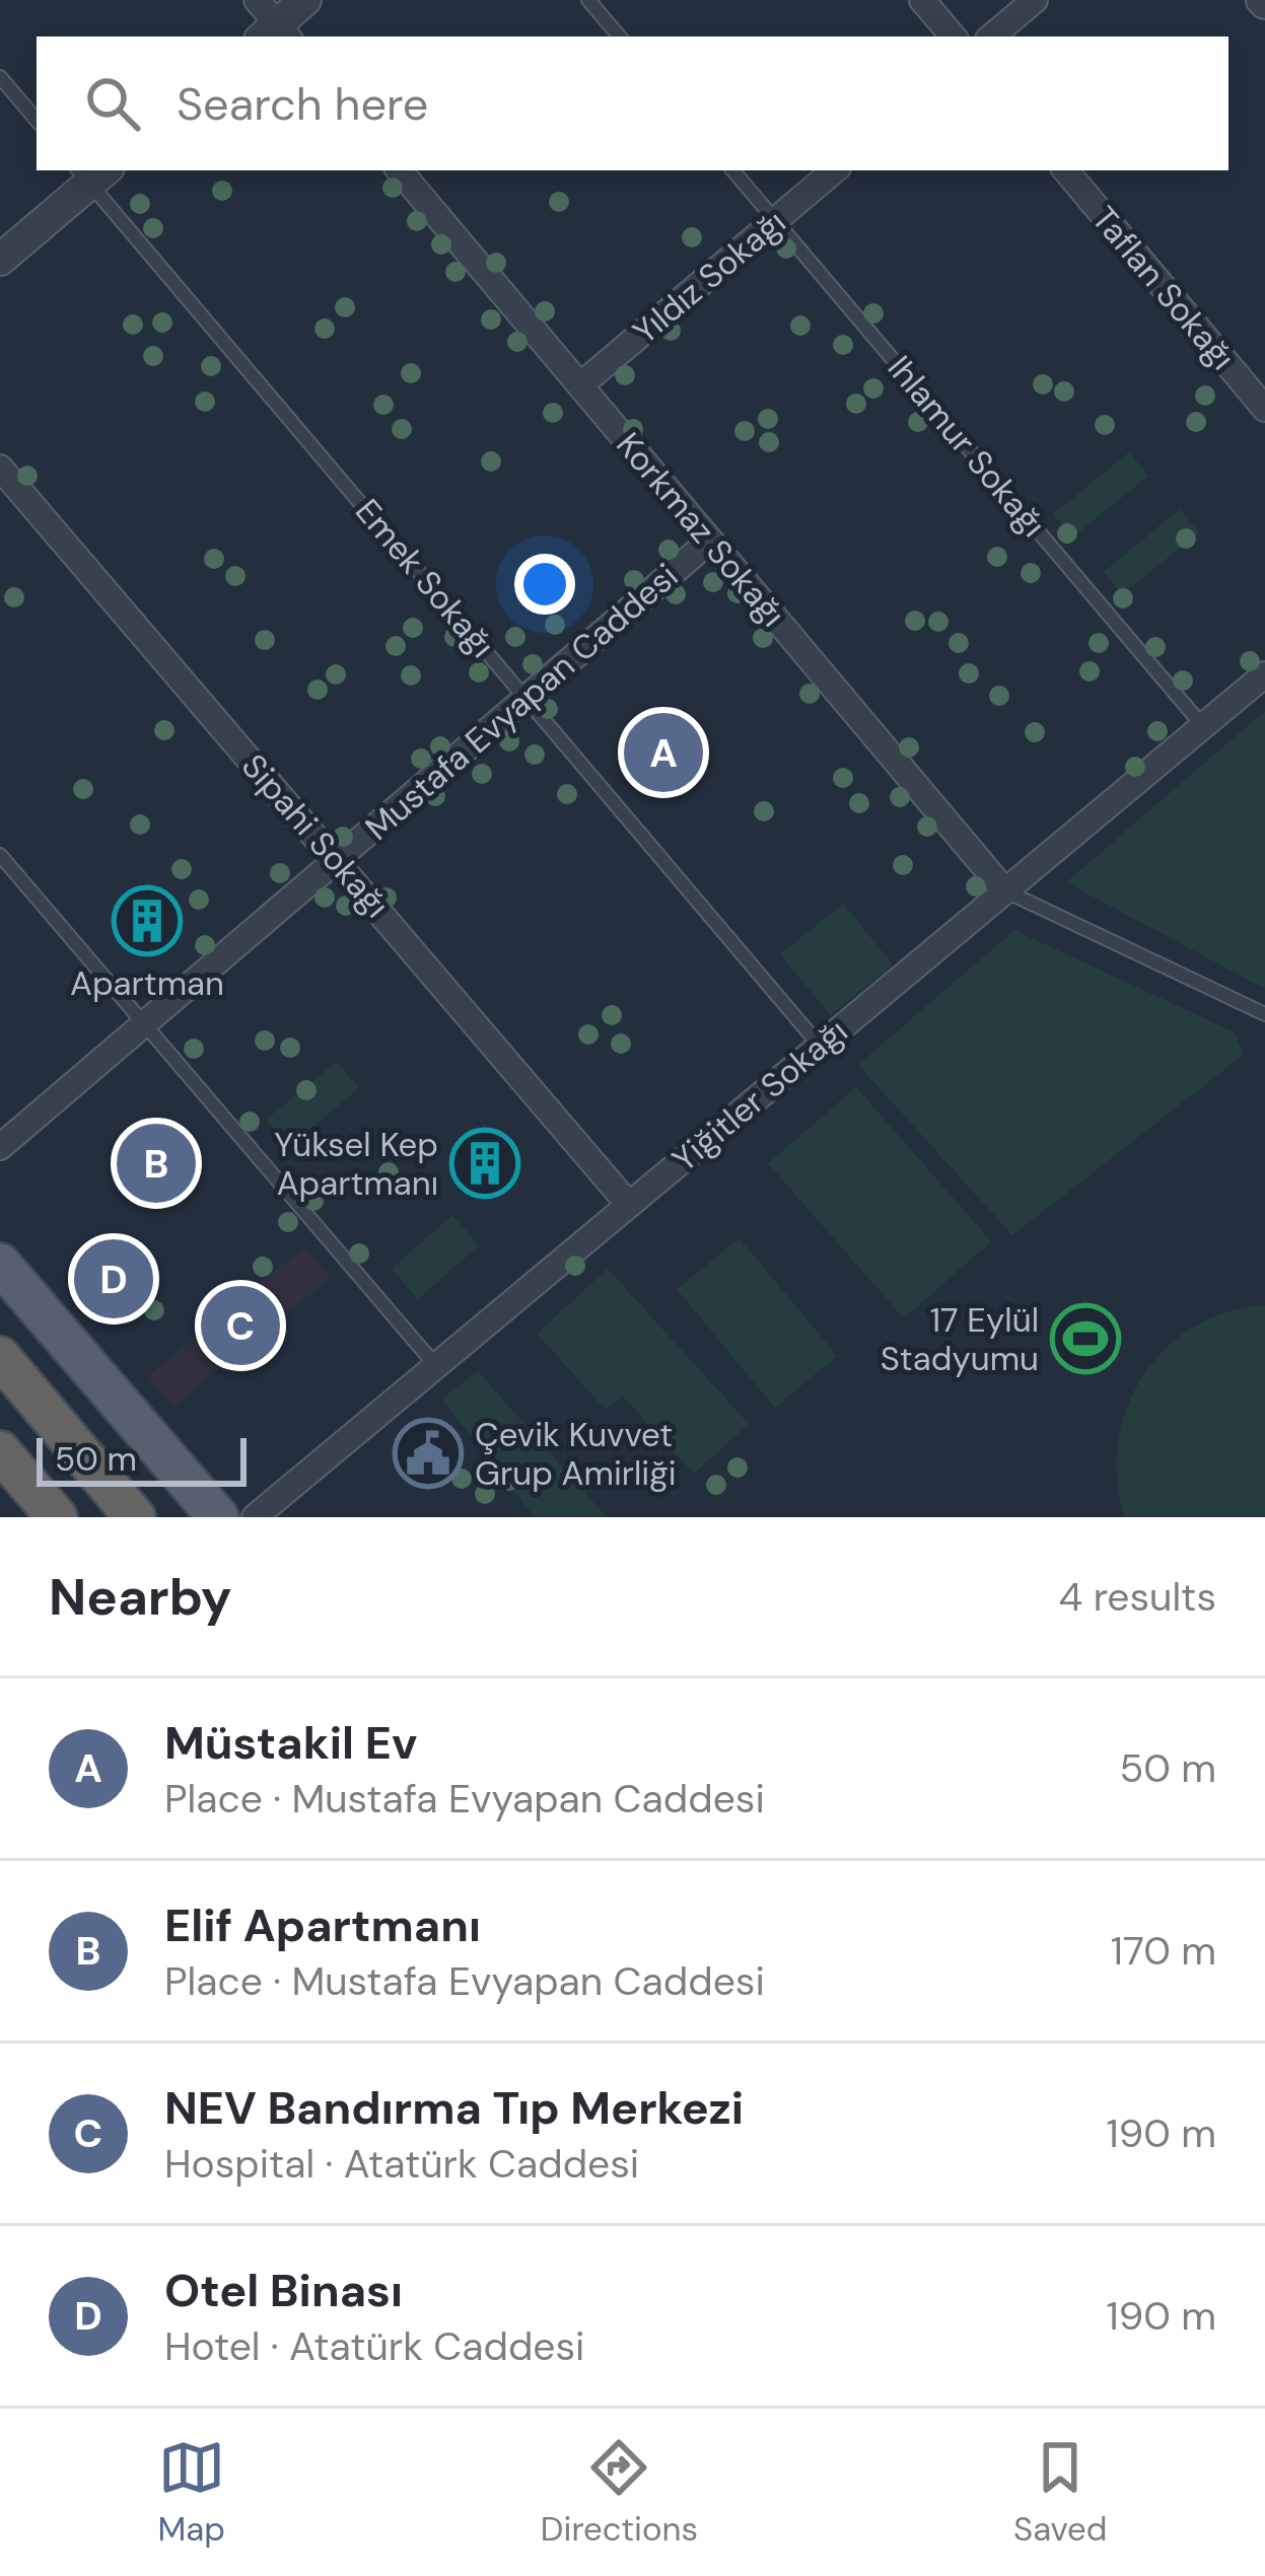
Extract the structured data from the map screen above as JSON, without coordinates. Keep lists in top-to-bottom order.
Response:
{
  "streets": {
    "street": [
      "Yıldız Sokağı",
      "Taflan Sokağı",
      "Korkmaz Sokağı",
      "Mustafa Evyapan Caddesi",
      "Sipahi Sokağı",
      "Yiğitler Sokağı"
    ],
    "lane": ["Ihlamur Sokağı", "Emek Sokağı"]
  },
  "crossings": [
    ["Yıldız Sokağı", "Ihlamur Sokağı"],
    ["Yıldız Sokağı", "Korkmaz Sokağı"],
    ["Ihlamur Sokağı", "Yiğitler Sokağı"],
    ["Korkmaz Sokağı", "Mustafa Evyapan Caddesi"],
    ["Korkmaz Sokağı", "Yiğitler Sokağı"],
    ["Emek Sokağı", "Mustafa Evyapan Caddesi"],
    ["Emek Sokağı", "Yiğitler Sokağı"],
    ["Mustafa Evyapan Caddesi", "Sipahi Sokağı"],
    ["Sipahi Sokağı", "Yiğitler Sokağı"]
  ],
  "places": {
    "building": ["Apartman", "Yüksel Kep Apartmanı"],
    "sports": ["17 Eylül Stadyumu"],
    "public building": ["Çevik Kuvvet Grup Amirliği"]
  },
  "scale_bar": "50 m",
  "page": {
    "search": "Search here",
    "pins": [
      "A",
      "B",
      "D",
      "C"
    ],
    "scale": "50 m",
    "heading": ["Nearby", "4 results"],
    "list": [
      {
        "mark": "A",
        "name": "Müstakil Ev",
        "note": "Place · Mustafa Evyapan Caddesi",
        "value": "50 m"
      },
      {
        "mark": "B",
        "name": "Elif Apartmanı",
        "note": "Place · Mustafa Evyapan Caddesi",
        "value": "170 m"
      },
      {
        "mark": "C",
        "name": "NEV Bandırma Tıp Merkezi",
        "note": "Hospital · Atatürk Caddesi",
        "value": "190 m"
      },
      {
        "mark": "D",
        "name": "Otel Binası",
        "note": "Hotel · Atatürk Caddesi",
        "value": "190 m"
      }
    ],
    "nav": ["Map", "Directions", "Saved"]
  }
}
